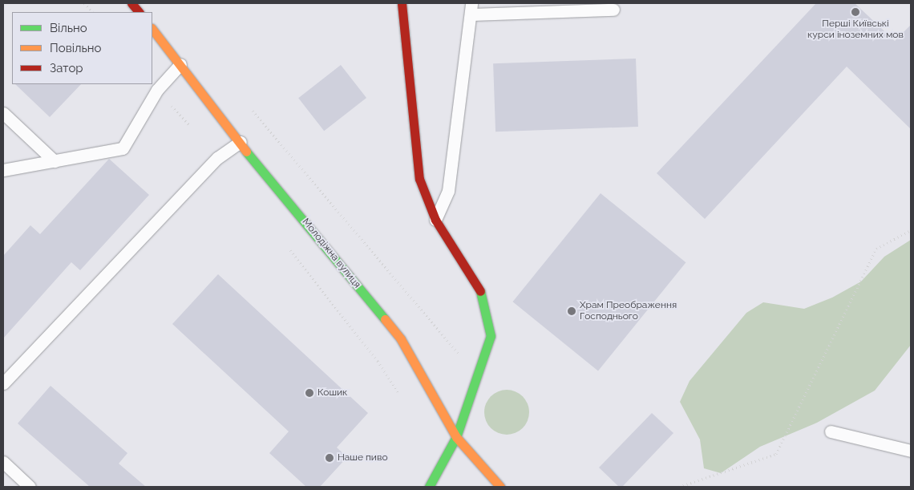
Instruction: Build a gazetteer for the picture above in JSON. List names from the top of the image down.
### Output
{
  "streets": {
    "street": ["Молодіжна вулиця"]
  },
  "places": [
    "Перші Київські курси іноземних мов",
    "Храм Преображення Господнього",
    "Кошик",
    "Наше пиво"
  ],
  "legend": ["Вільно", "Повільно", "Затор"]
}
